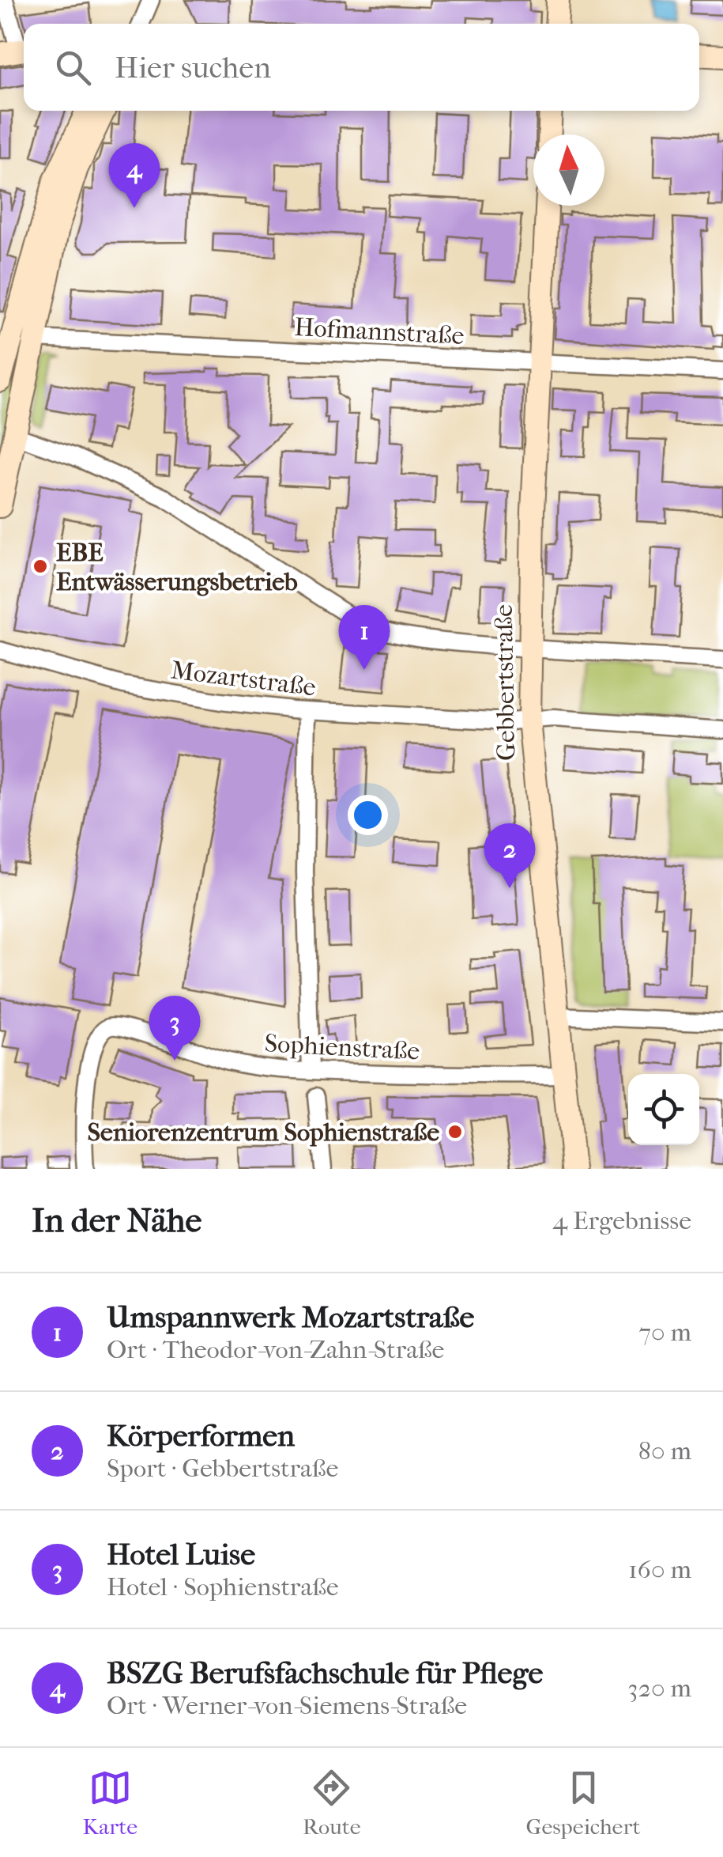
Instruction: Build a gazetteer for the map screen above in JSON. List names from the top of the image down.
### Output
{
  "streets": {
    "street": [
      "Hofmannstraße",
      "Mozartstraße",
      "Gebbertstraße",
      "Sophienstraße"
    ]
  },
  "crossings": [
    ["Hofmannstraße", "Gebbertstraße"],
    ["Mozartstraße", "Gebbertstraße"],
    ["Gebbertstraße", "Sophienstraße"]
  ],
  "places": ["EBE Entwässerungsbetrieb", "Seniorenzentrum Sophienstraße"],
  "north": "top",
  "page": {
    "search": "Hier suchen",
    "pins": [
      "4",
      "1",
      "2",
      "3"
    ],
    "heading": ["In der Nähe", "4 Ergebnisse"],
    "list": [
      {
        "mark": "1",
        "name": "Umspannwerk Mozartstraße",
        "note": "Ort · Theodor-von-Zahn-Straße",
        "value": "70 m"
      },
      {
        "mark": "2",
        "name": "Körperformen",
        "note": "Sport · Gebbertstraße",
        "value": "80 m"
      },
      {
        "mark": "3",
        "name": "Hotel Luise",
        "note": "Hotel · Sophienstraße",
        "value": "160 m"
      },
      {
        "mark": "4",
        "name": "BSZG Berufsfachschule für Pflege",
        "note": "Ort · Werner-von-Siemens-Straße",
        "value": "320 m"
      }
    ],
    "nav": ["Karte", "Route", "Gespeichert"]
  }
}
